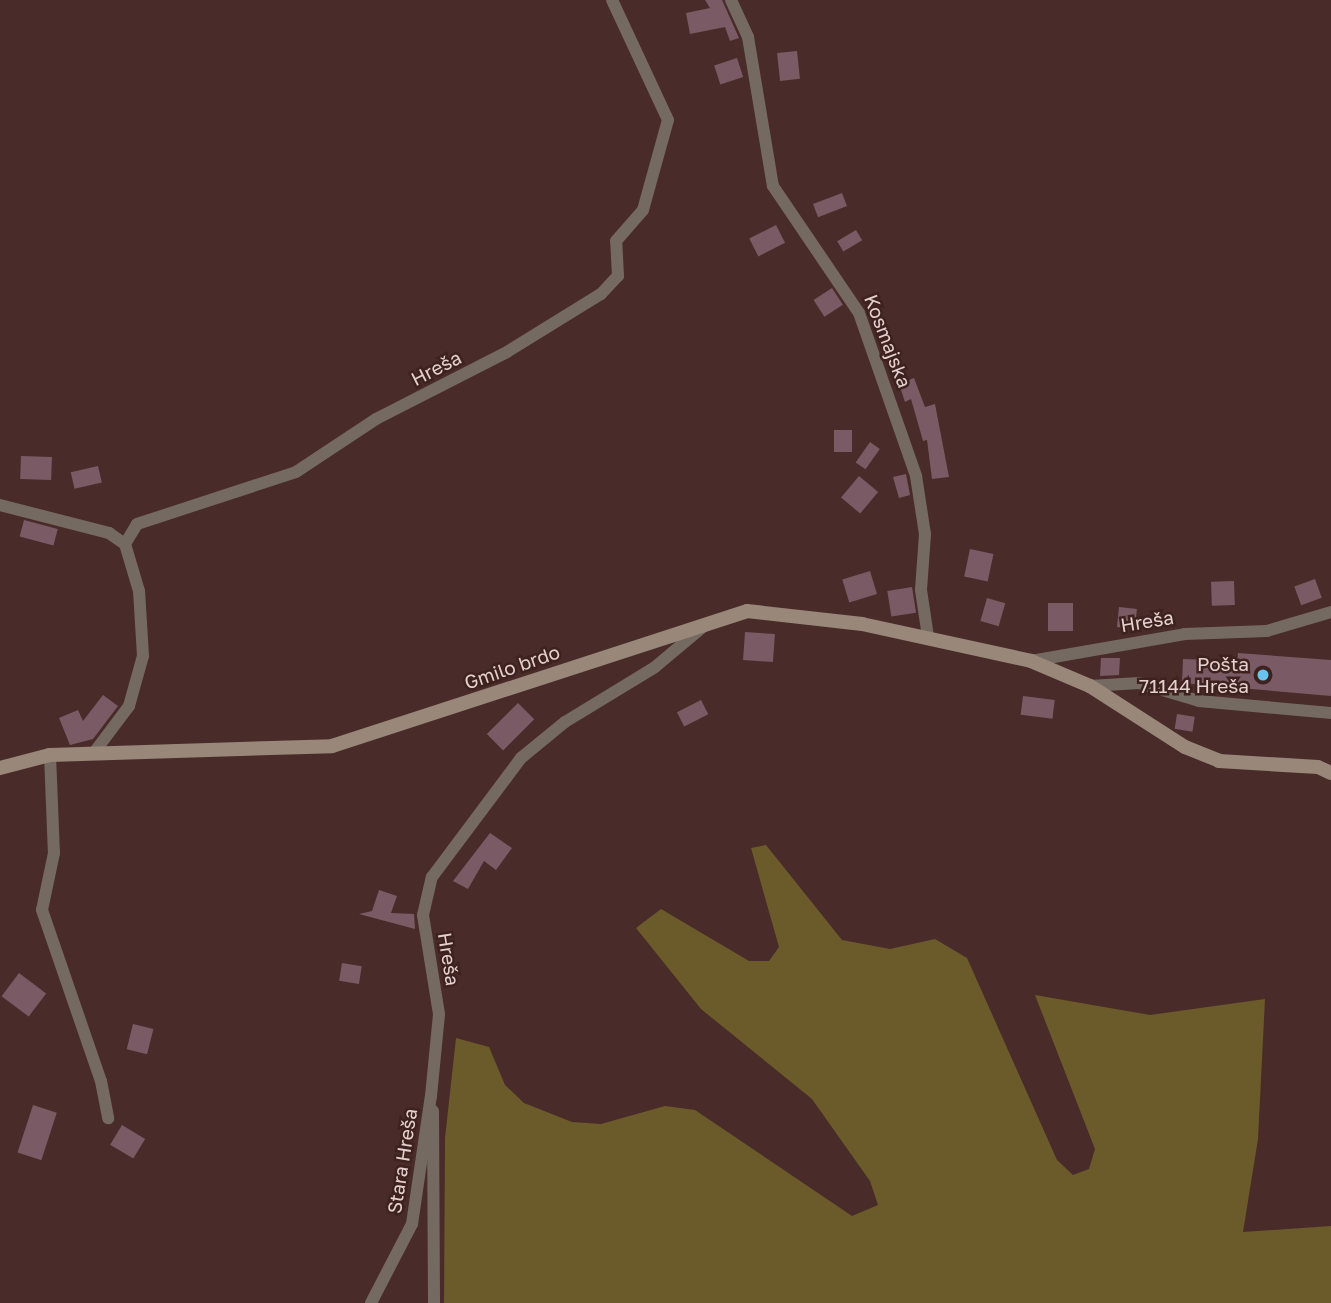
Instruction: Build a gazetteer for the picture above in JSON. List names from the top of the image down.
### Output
{
  "streets": {
    "main road": ["Gmilo brdo"],
    "street": ["Kosmajska", "Hreša", "Stara Hreša"]
  },
  "crossings": [
    ["Kosmajska", "Gmilo brdo"],
    ["Hreša", "Gmilo brdo"],
    ["Hreša", "Stara Hreša"]
  ],
  "places": ["Pošta 71144 Hreša"]
}
